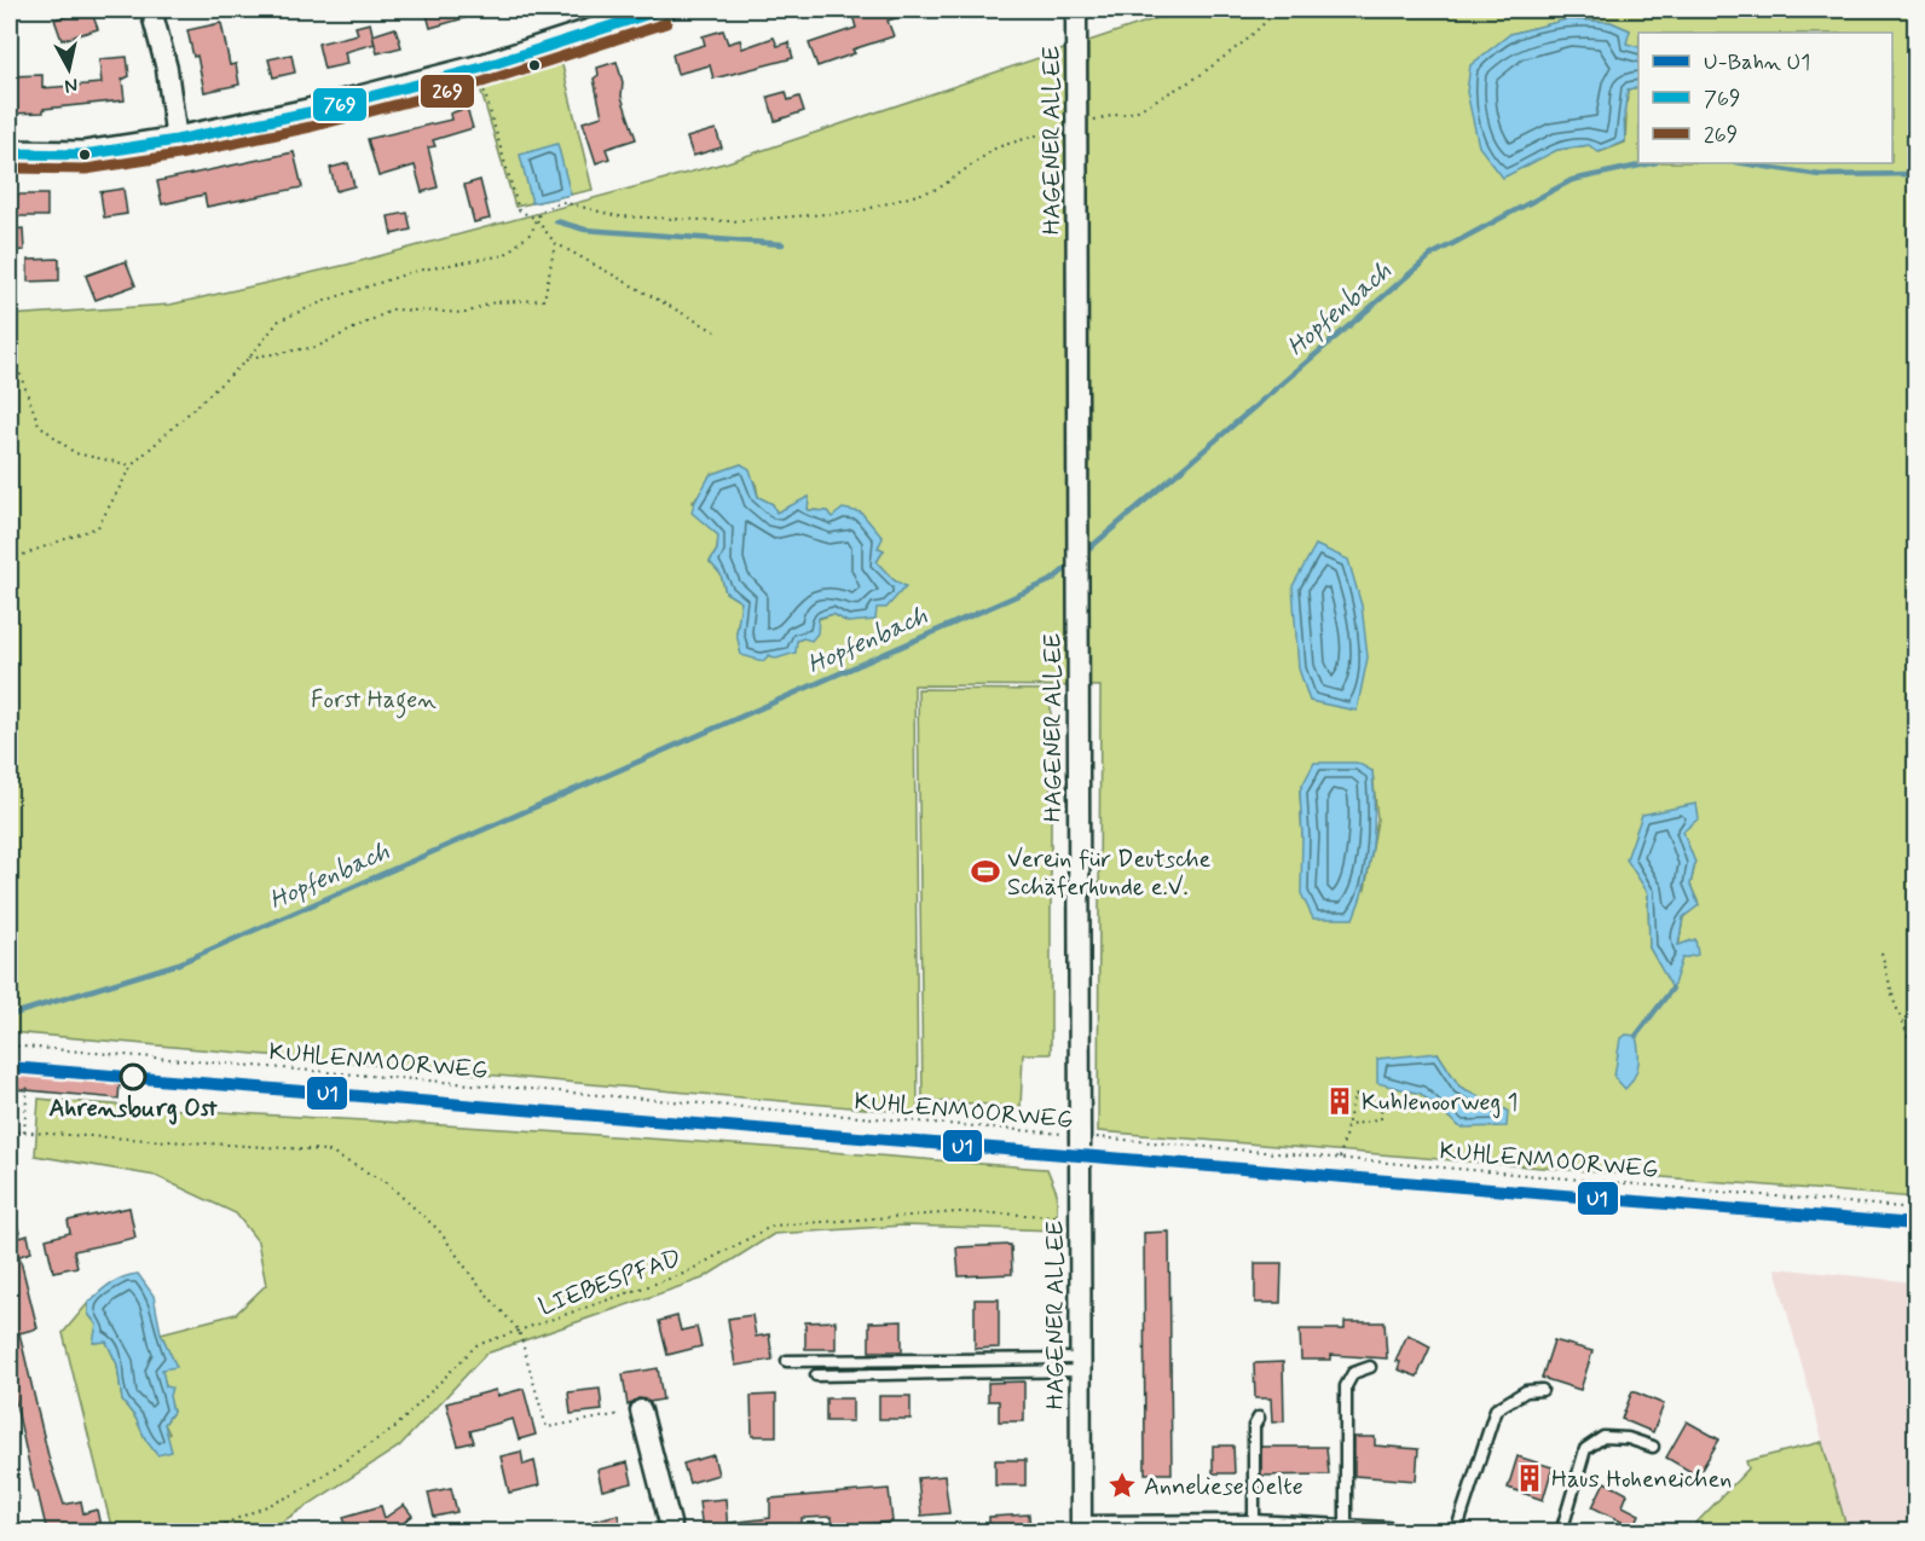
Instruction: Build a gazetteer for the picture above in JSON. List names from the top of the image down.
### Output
{
  "streets": {
    "street": ["HAGENER ALLEE"],
    "path": ["KUHLENMOORWEG", "LIEBESPFAD"]
  },
  "crossings": [
    ["HAGENER ALLEE", "KUHLENMOORWEG"],
    ["HAGENER ALLEE", "LIEBESPFAD"]
  ],
  "water": ["Hopfenbach"],
  "parks": ["Forst Hagen"],
  "places": {
    "sports": ["Verein für Deutsche Schäferhunde e.V."],
    "other": ["Ahrensburg Ost"],
    "building": ["Kuhlenoorweg 1", "Haus Hoheneichen"],
    "place": ["Anneliese Oelte"]
  },
  "lines": ["transit line 769", "transit line 269", "metro line U1"],
  "legend": ["U-Bahn U1", "769", "269"],
  "north": "bottom"
}
